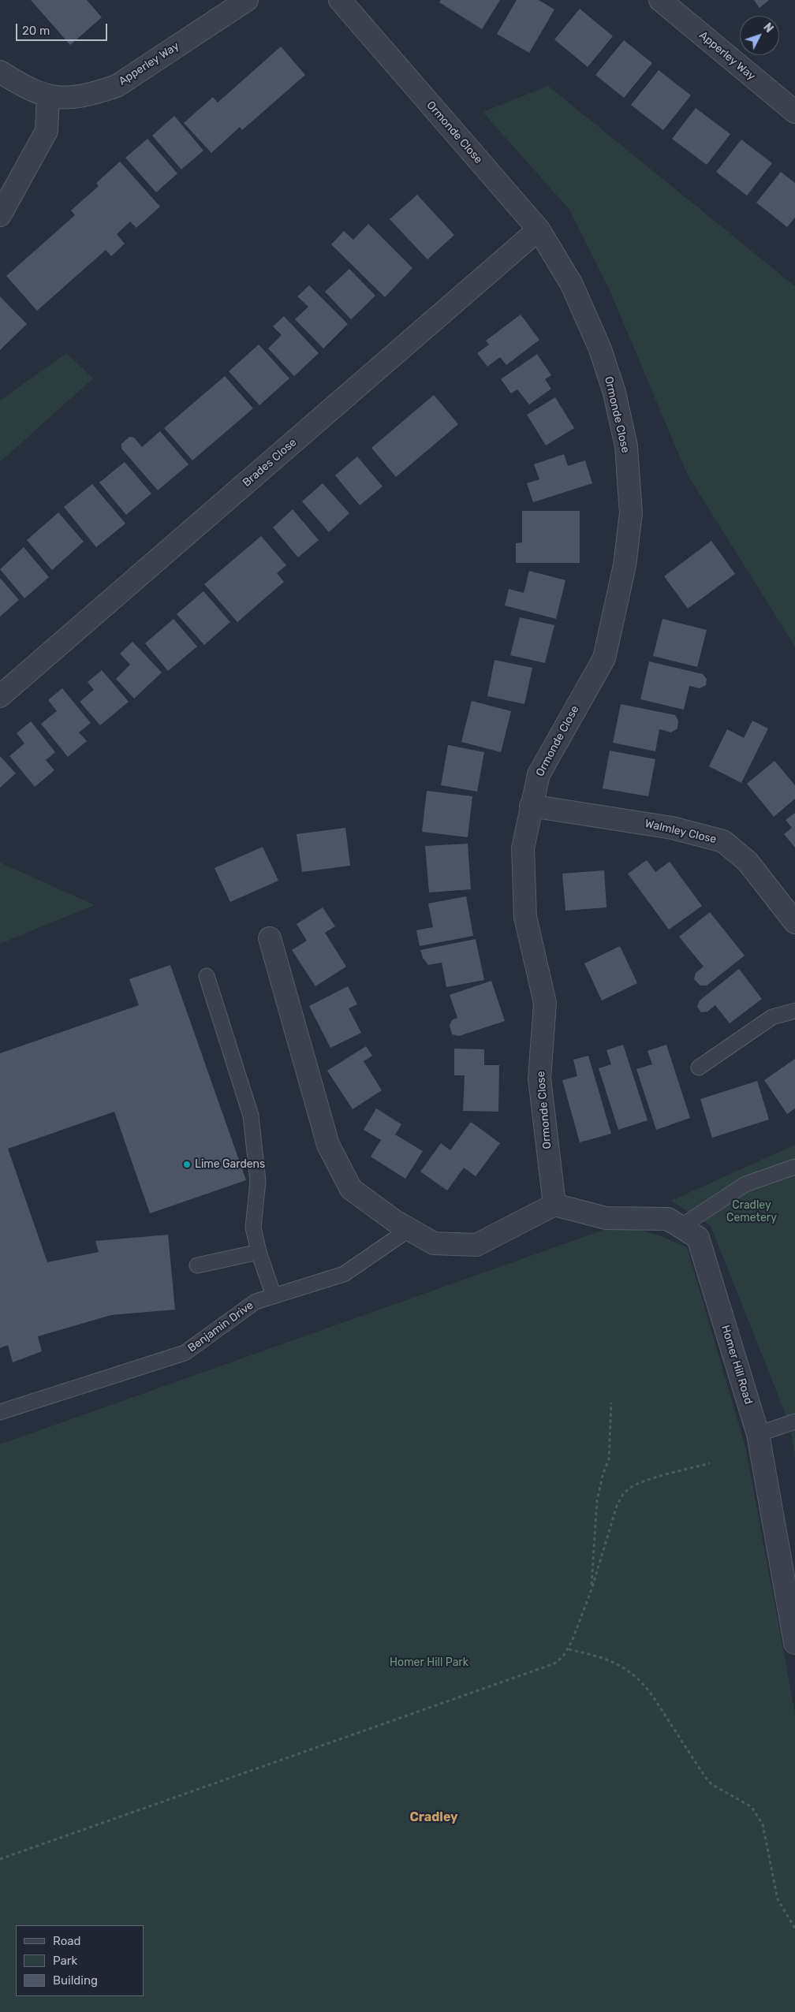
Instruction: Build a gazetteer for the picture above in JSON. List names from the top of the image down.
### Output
{
  "streets": {
    "street": [
      "Apperley Way",
      "Ormonde Close",
      "Brades Close",
      "Walmley Close",
      "Homer Hill Road"
    ],
    "lane": ["Benjamin Drive"]
  },
  "crossings": [
    ["Ormonde Close", "Brades Close"],
    ["Ormonde Close", "Walmley Close"],
    ["Ormonde Close", "Homer Hill Road"]
  ],
  "districts": ["Cradley"],
  "parks": ["Cradley Cemetery", "Homer Hill Park"],
  "places": ["Lime Gardens"],
  "legend": ["Road", "Park", "Building"],
  "scale_bar": "20 m",
  "north": "top right"
}
